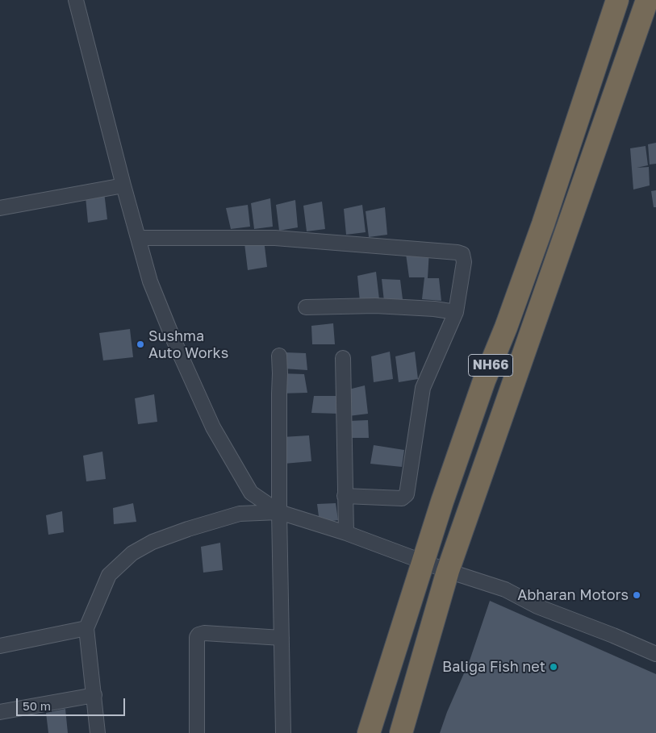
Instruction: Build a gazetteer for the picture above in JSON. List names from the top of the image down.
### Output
{
  "streets": {
    "highway": ["NH66"]
  },
  "places": ["Sushma Auto Works", "Abharan Motors", "Baliga Fish net"],
  "scale_bar": "50 m"
}
